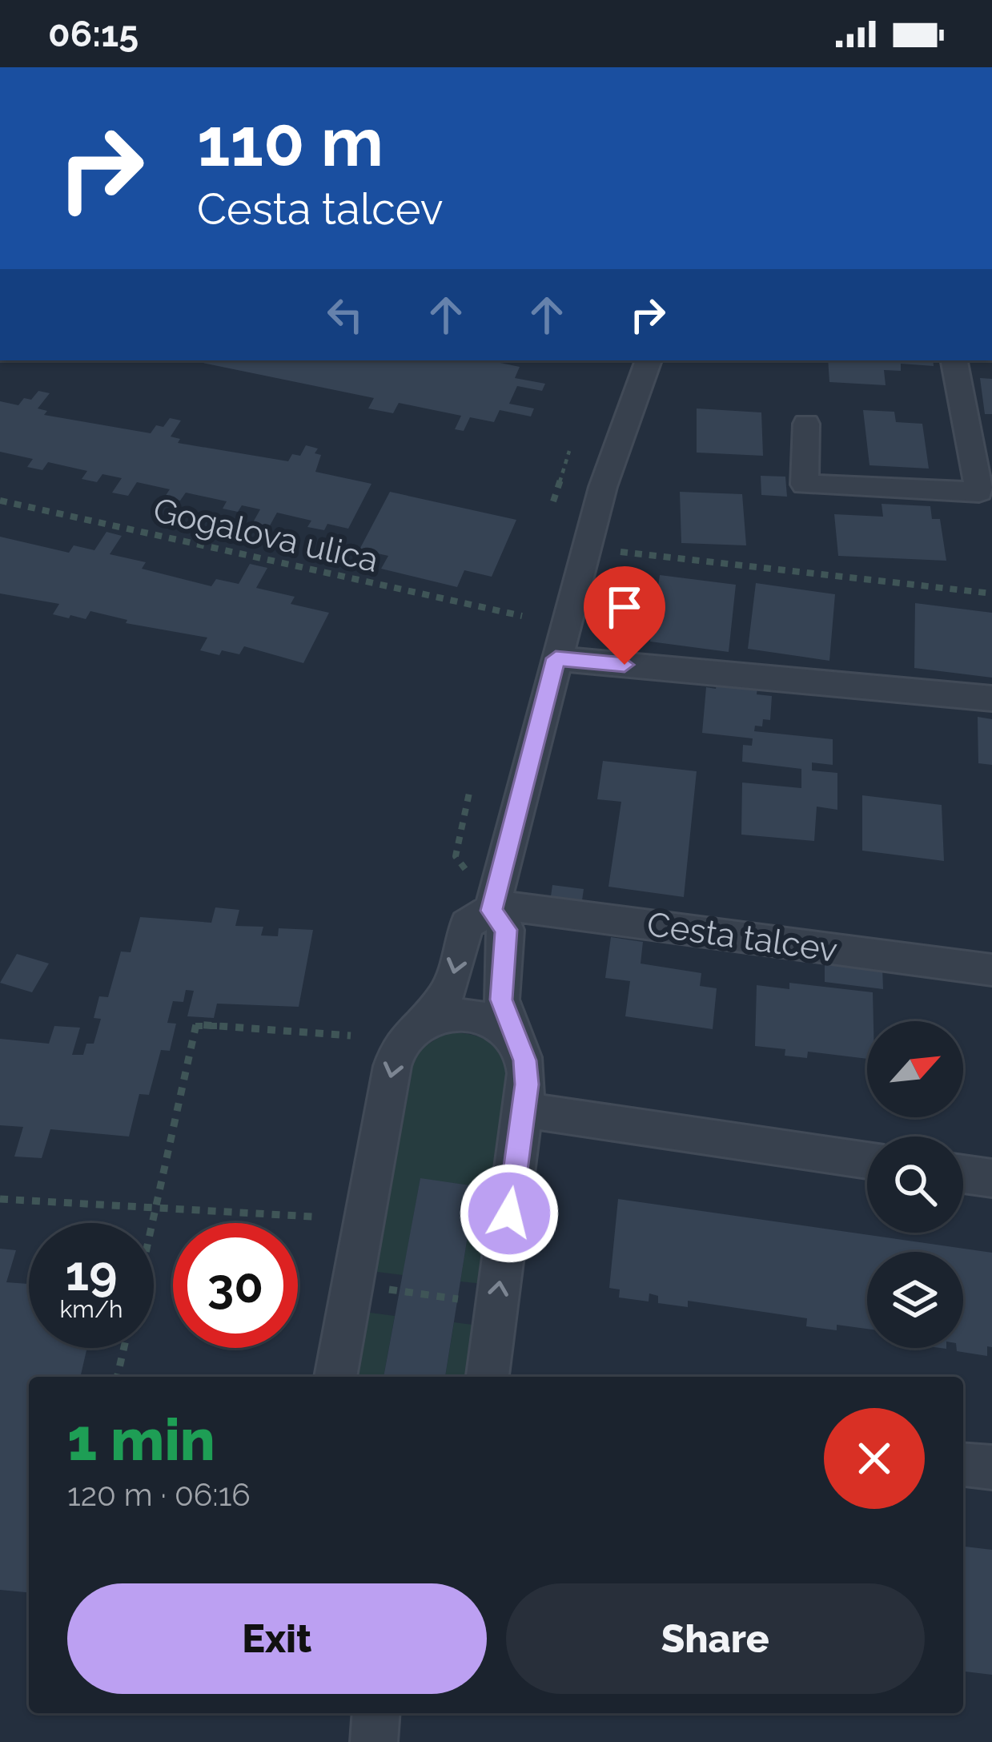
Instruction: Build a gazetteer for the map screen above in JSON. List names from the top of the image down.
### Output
{
  "streets": {
    "street": ["Cesta talcev"],
    "path": ["Gogalova ulica"]
  },
  "north": "top right",
  "page": {
    "status": "06:15",
    "turn": ["110 m", "Cesta talcev"],
    "speed": "19 km/h",
    "limit": "30",
    "heading": ["1 min", "120 m · 06:16"],
    "buttons": ["Exit", "Share"]
  }
}
